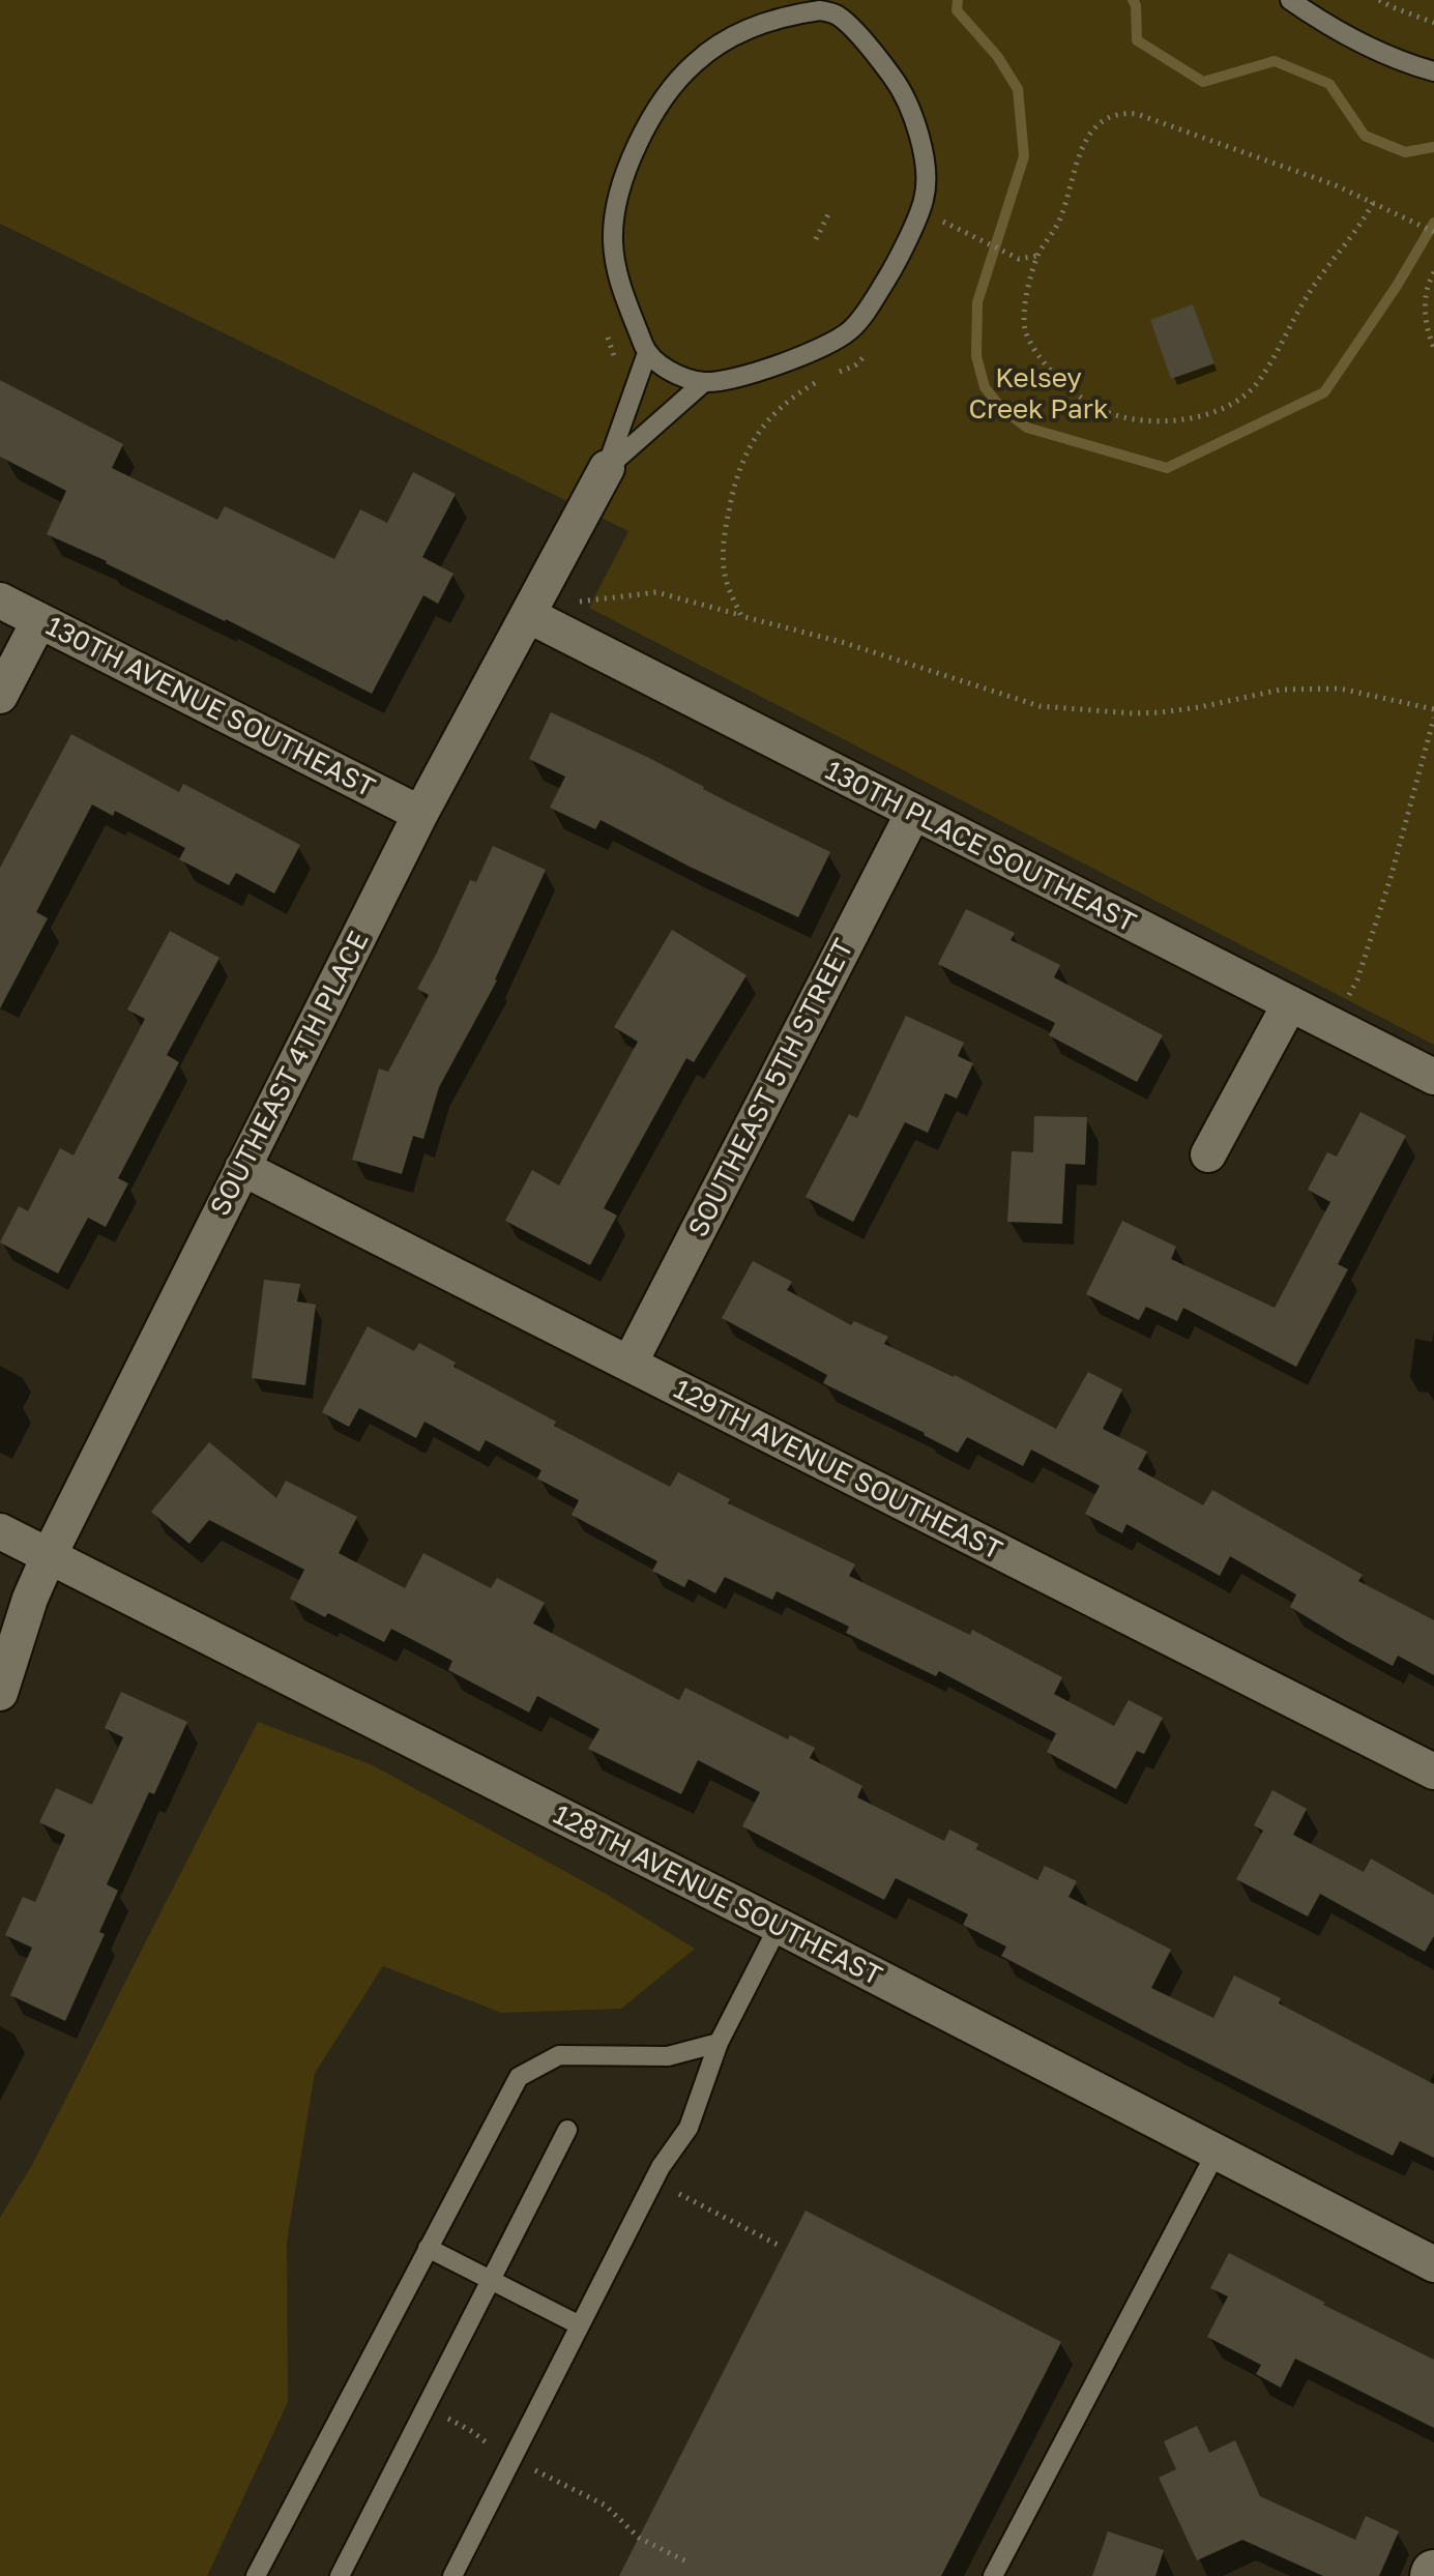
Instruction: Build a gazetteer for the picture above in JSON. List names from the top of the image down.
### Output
{
  "streets": {
    "street": [
      "130TH AVENUE SOUTHEAST",
      "130TH PLACE SOUTHEAST",
      "SOUTHEAST 4TH PLACE",
      "SOUTHEAST 5TH STREET",
      "129TH AVENUE SOUTHEAST",
      "128TH AVENUE SOUTHEAST"
    ]
  },
  "crossings": [
    ["130TH AVENUE SOUTHEAST", "SOUTHEAST 4TH PLACE"],
    ["130TH PLACE SOUTHEAST", "SOUTHEAST 4TH PLACE"],
    ["130TH PLACE SOUTHEAST", "SOUTHEAST 5TH STREET"],
    ["SOUTHEAST 4TH PLACE", "129TH AVENUE SOUTHEAST"],
    ["SOUTHEAST 4TH PLACE", "128TH AVENUE SOUTHEAST"],
    ["SOUTHEAST 5TH STREET", "129TH AVENUE SOUTHEAST"]
  ],
  "parks": ["Kelsey Creek Park"]
}
